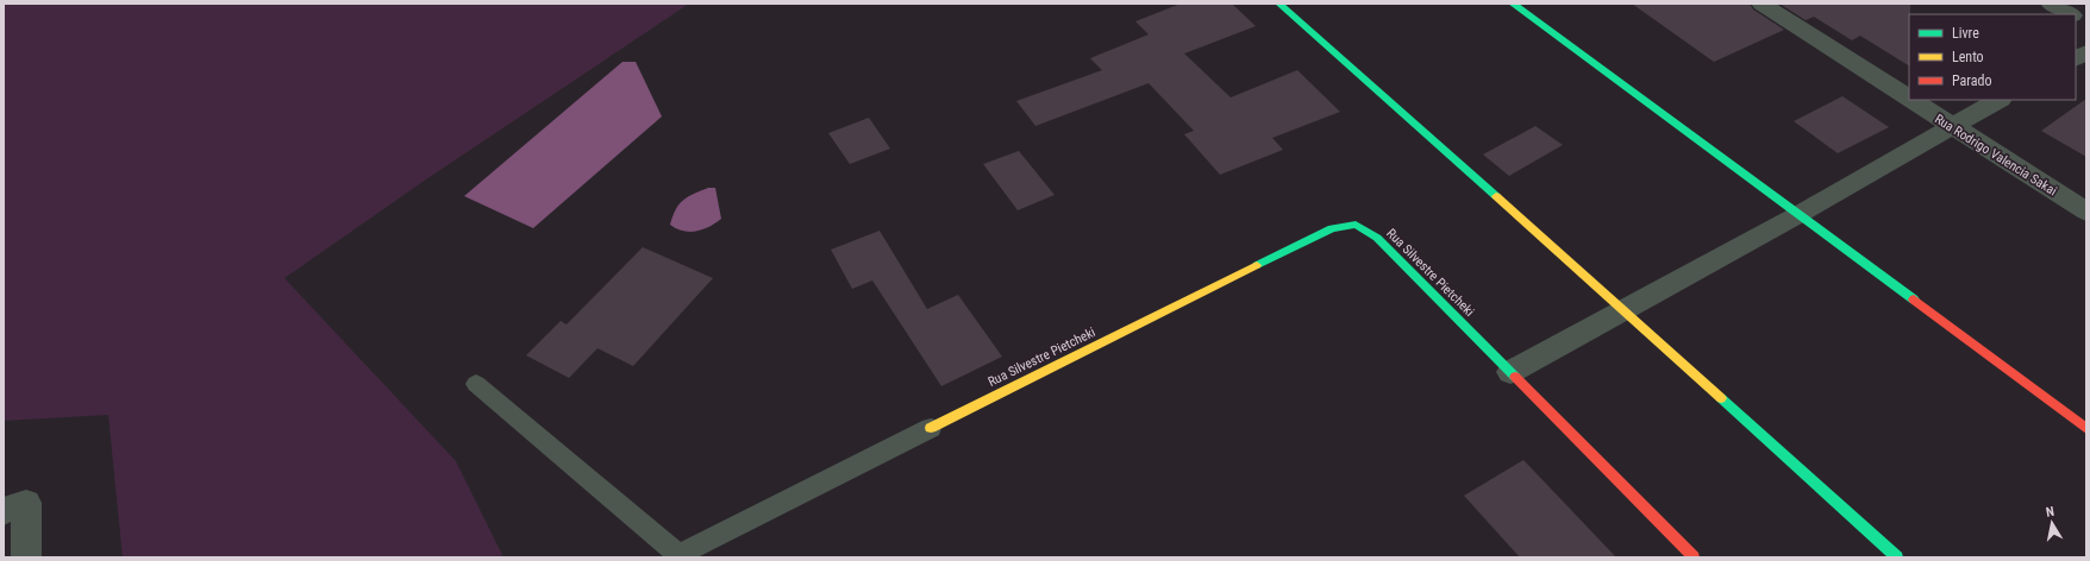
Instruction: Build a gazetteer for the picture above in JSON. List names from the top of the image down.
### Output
{
  "streets": {
    "street": ["Rua Rodrigo Valencia Sakai", "Rua Silvestre Pietcheki"]
  },
  "legend": ["Livre", "Lento", "Parado"],
  "north": "top"
}
